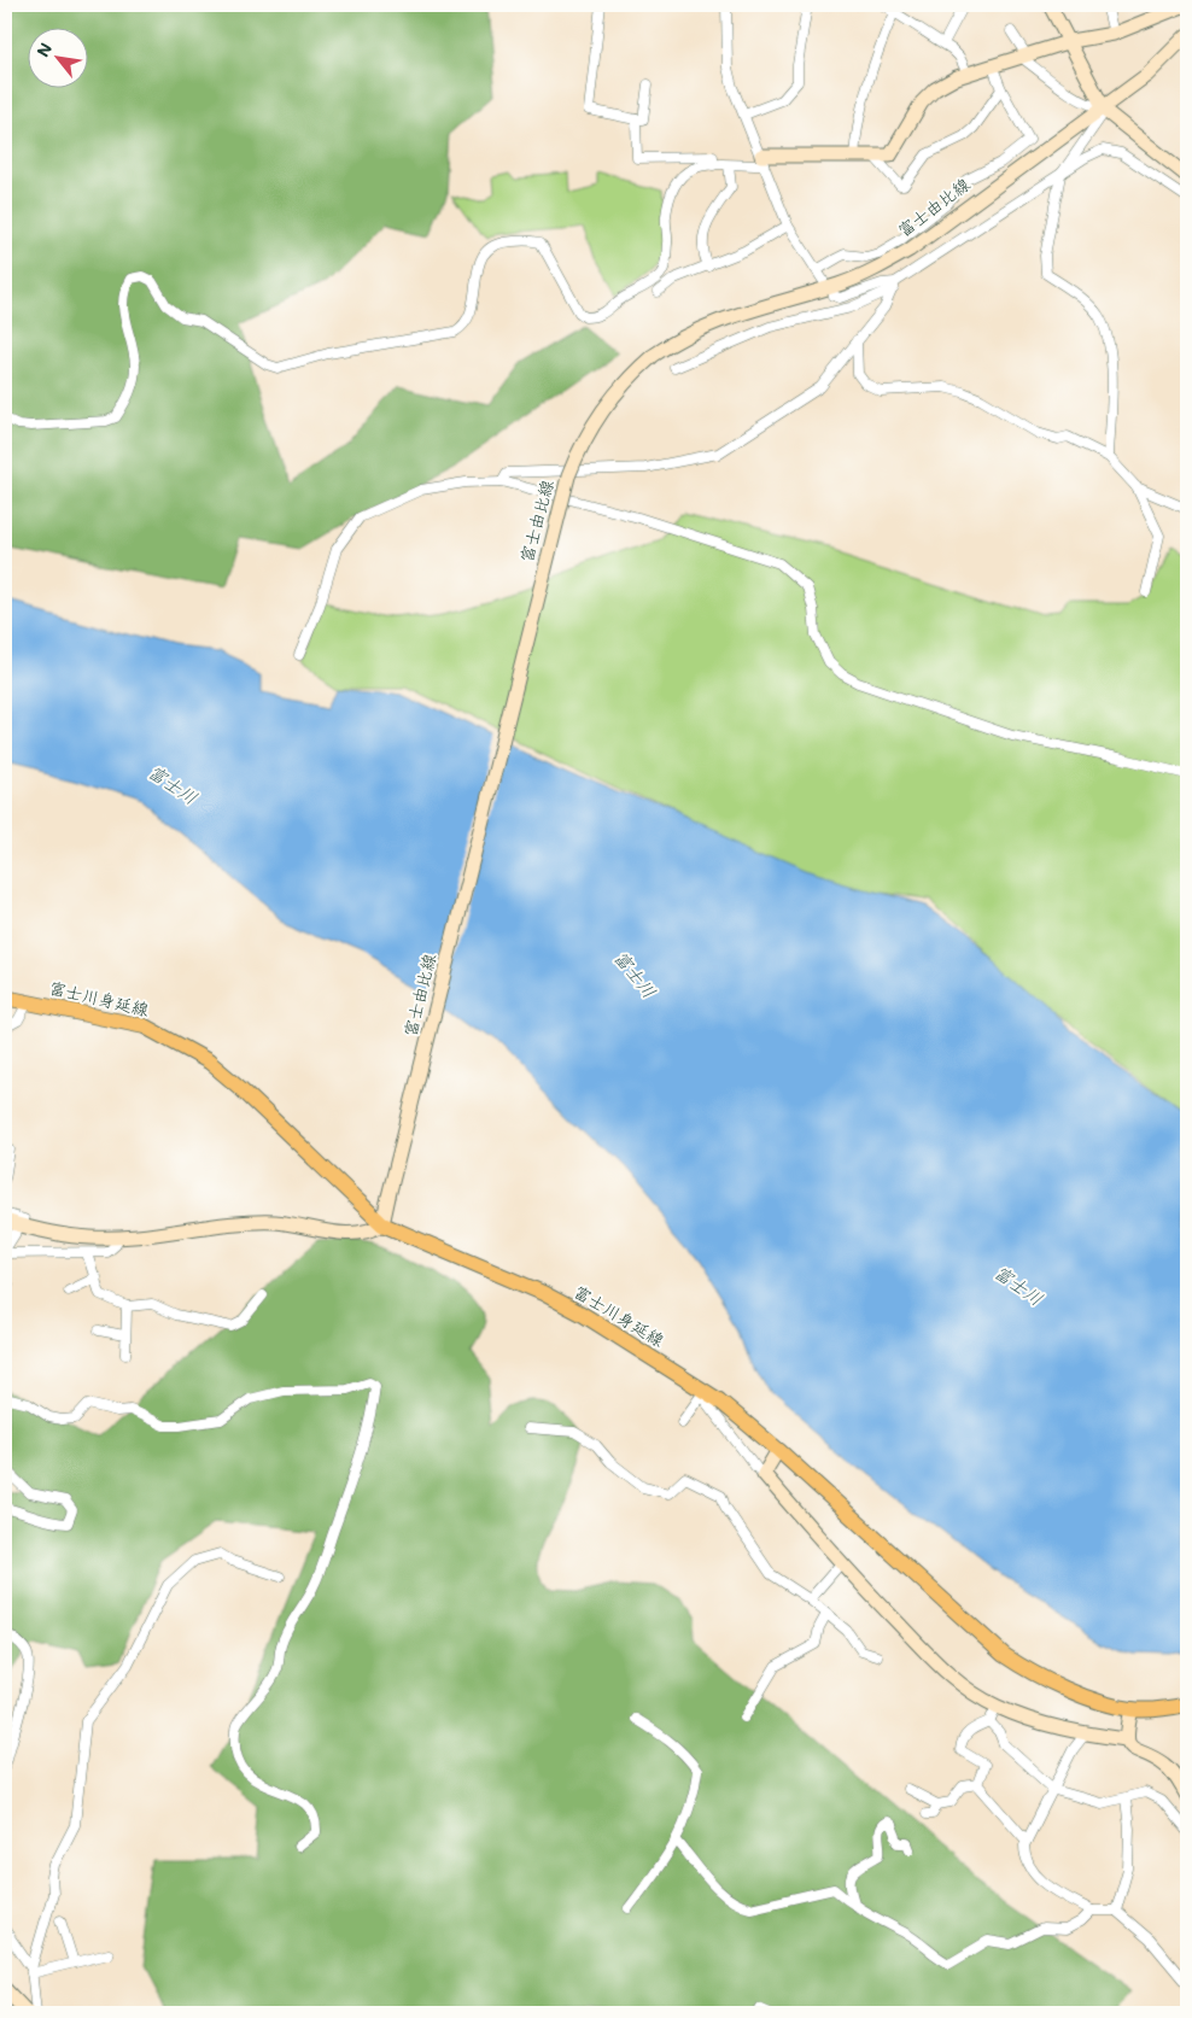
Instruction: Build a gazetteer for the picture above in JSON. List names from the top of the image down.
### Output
{
  "streets": {
    "main road": ["富士由比線", "富士川身延線"]
  },
  "crossings": [
    ["富士由比線", "富士川身延線"]
  ],
  "water": ["富士川"],
  "north": "top left"
}
